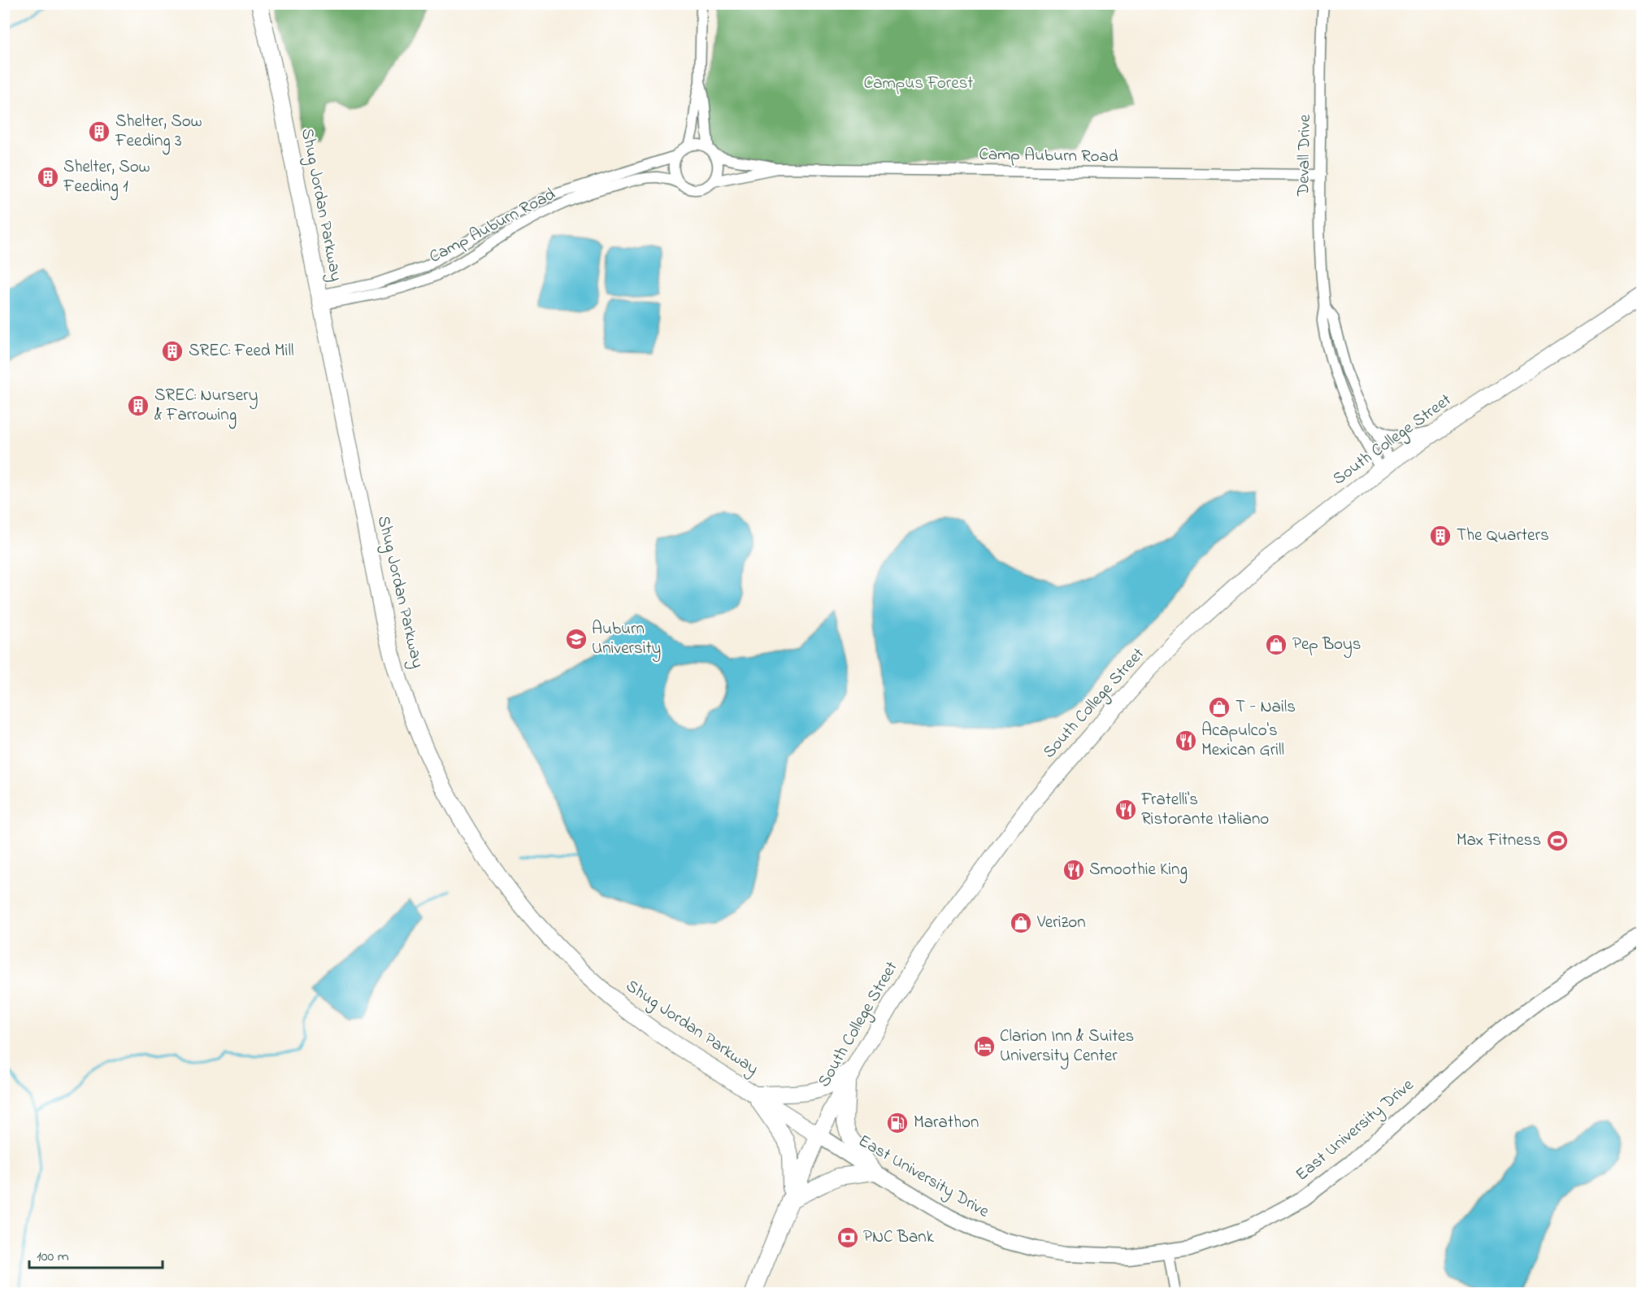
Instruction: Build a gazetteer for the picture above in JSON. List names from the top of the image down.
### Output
{
  "streets": {
    "main road": ["Shug Jordan Parkway", "South College Street", "East University Drive"],
    "street": ["Devall Drive", "Camp Auburn Road"]
  },
  "crossings": [
    ["Devall Drive", "Camp Auburn Road"],
    ["Camp Auburn Road", "Shug Jordan Parkway"],
    ["Shug Jordan Parkway", "South College Street"],
    ["Shug Jordan Parkway", "East University Drive"],
    ["South College Street", "East University Drive"]
  ],
  "parks": ["Campus Forest"],
  "places": {
    "building": [
      "Shelter, Sow Feeding 3",
      "Shelter, Sow Feeding 1",
      "SREC: Feed Mill",
      "SREC: Nursery & Farrowing",
      "The Quarters"
    ],
    "school or university": ["Auburn University"],
    "shop": ["Pep Boys", "T - Nails", "Verizon"],
    "restaurant": ["Acapulco's Mexican Grill", "Fratelli's Ristorante Italiano", "Smoothie King"],
    "sports": ["Max Fitness"],
    "hotel": ["Clarion Inn & Suites University Center"],
    "fuel station": ["Marathon"],
    "bank": ["PNC Bank"]
  },
  "scale_bar": "100 m"
}
